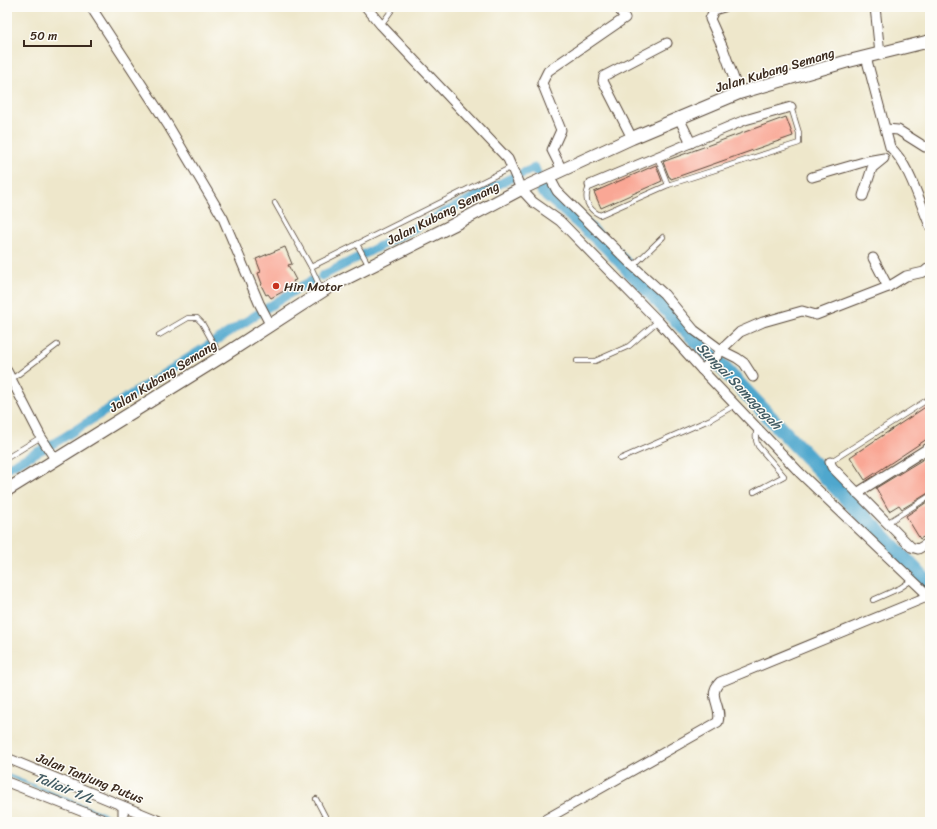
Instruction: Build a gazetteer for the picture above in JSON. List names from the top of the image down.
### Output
{
  "streets": {
    "main road": ["Jalan Kubang Semang"],
    "street": ["Jalan Tanjung Putus"]
  },
  "water": ["Sungai Samagagah", "Taliair 1/L"],
  "places": ["Hin Motor"],
  "scale_bar": "50 m"
}
